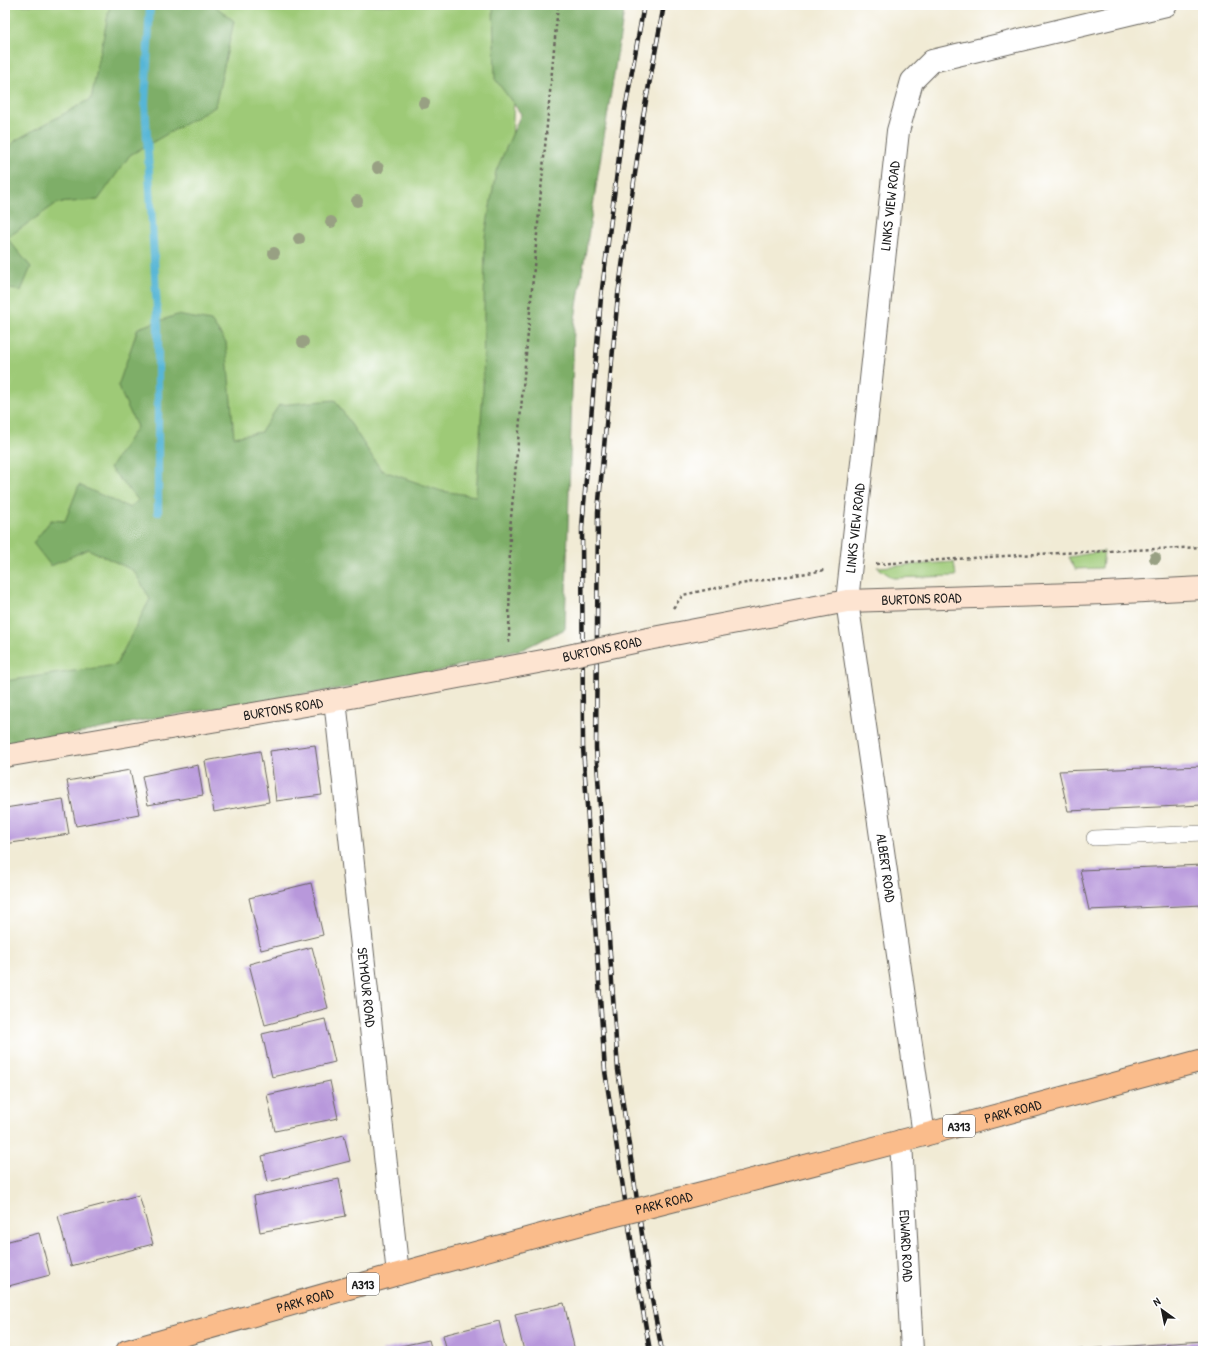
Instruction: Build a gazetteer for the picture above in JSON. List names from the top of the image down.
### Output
{
  "streets": {
    "main road": ["PARK ROAD", "A313"],
    "street": [
      "LINKS VIEW ROAD",
      "BURTONS ROAD",
      "ALBERT ROAD",
      "SEYMOUR ROAD",
      "EDWARD ROAD"
    ]
  },
  "crossings": [
    ["LINKS VIEW ROAD", "BURTONS ROAD"],
    ["LINKS VIEW ROAD", "ALBERT ROAD"],
    ["BURTONS ROAD", "ALBERT ROAD"],
    ["BURTONS ROAD", "SEYMOUR ROAD"],
    ["ALBERT ROAD", "PARK ROAD"],
    ["SEYMOUR ROAD", "PARK ROAD"],
    ["PARK ROAD", "EDWARD ROAD"]
  ],
  "north": "top left"
}
